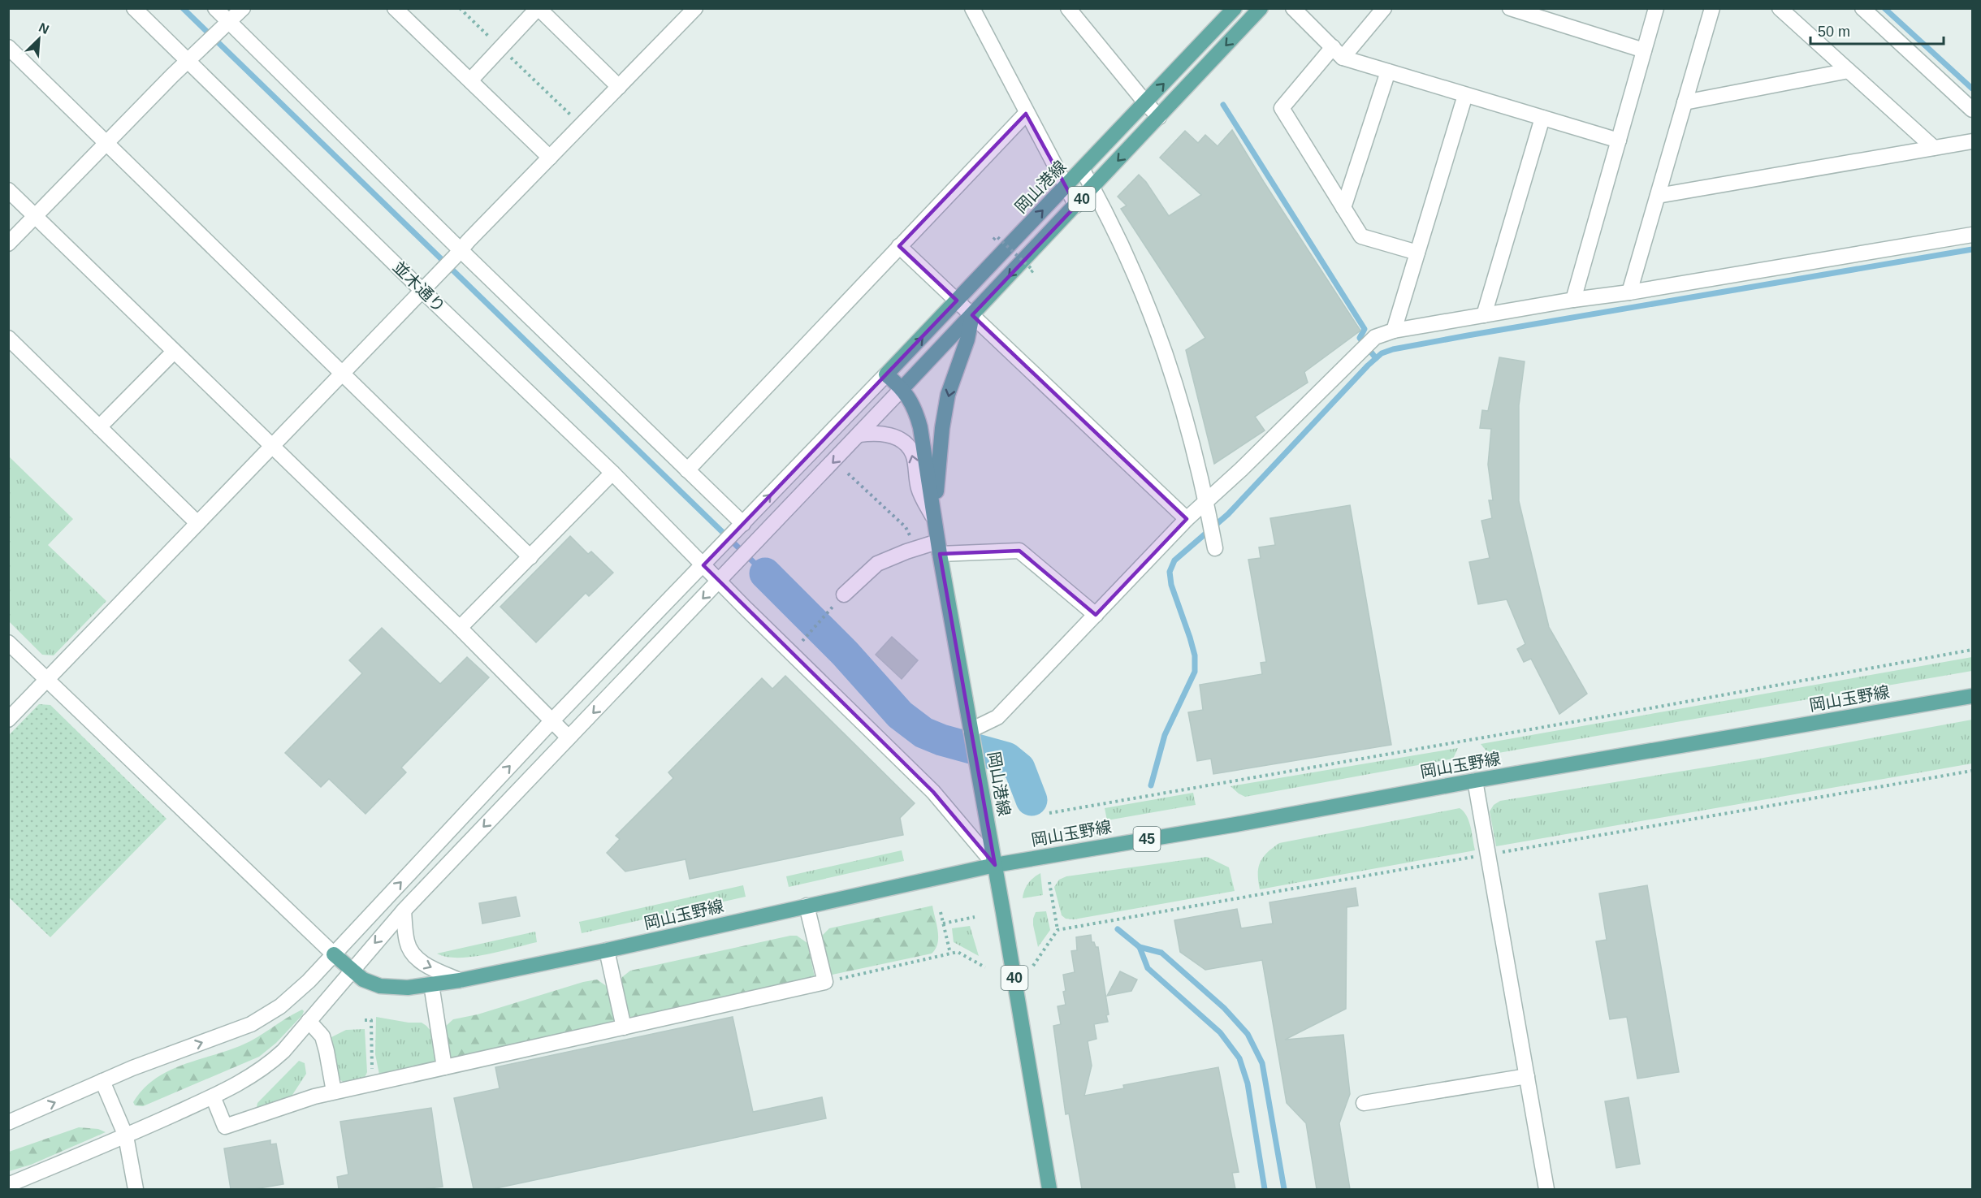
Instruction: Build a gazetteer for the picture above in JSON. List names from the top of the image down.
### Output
{
  "streets": {
    "main road": [
      "岡山港線",
      "40",
      "岡山玉野線",
      "45"
    ],
    "street": ["並木通り"]
  },
  "crossings": [
    ["岡山港線", "40"],
    ["岡山港線", "並木通り"],
    ["岡山港線", "岡山玉野線"],
    ["並木通り", "岡山玉野線"]
  ],
  "scale_bar": "50 m",
  "north": "top right"
}
